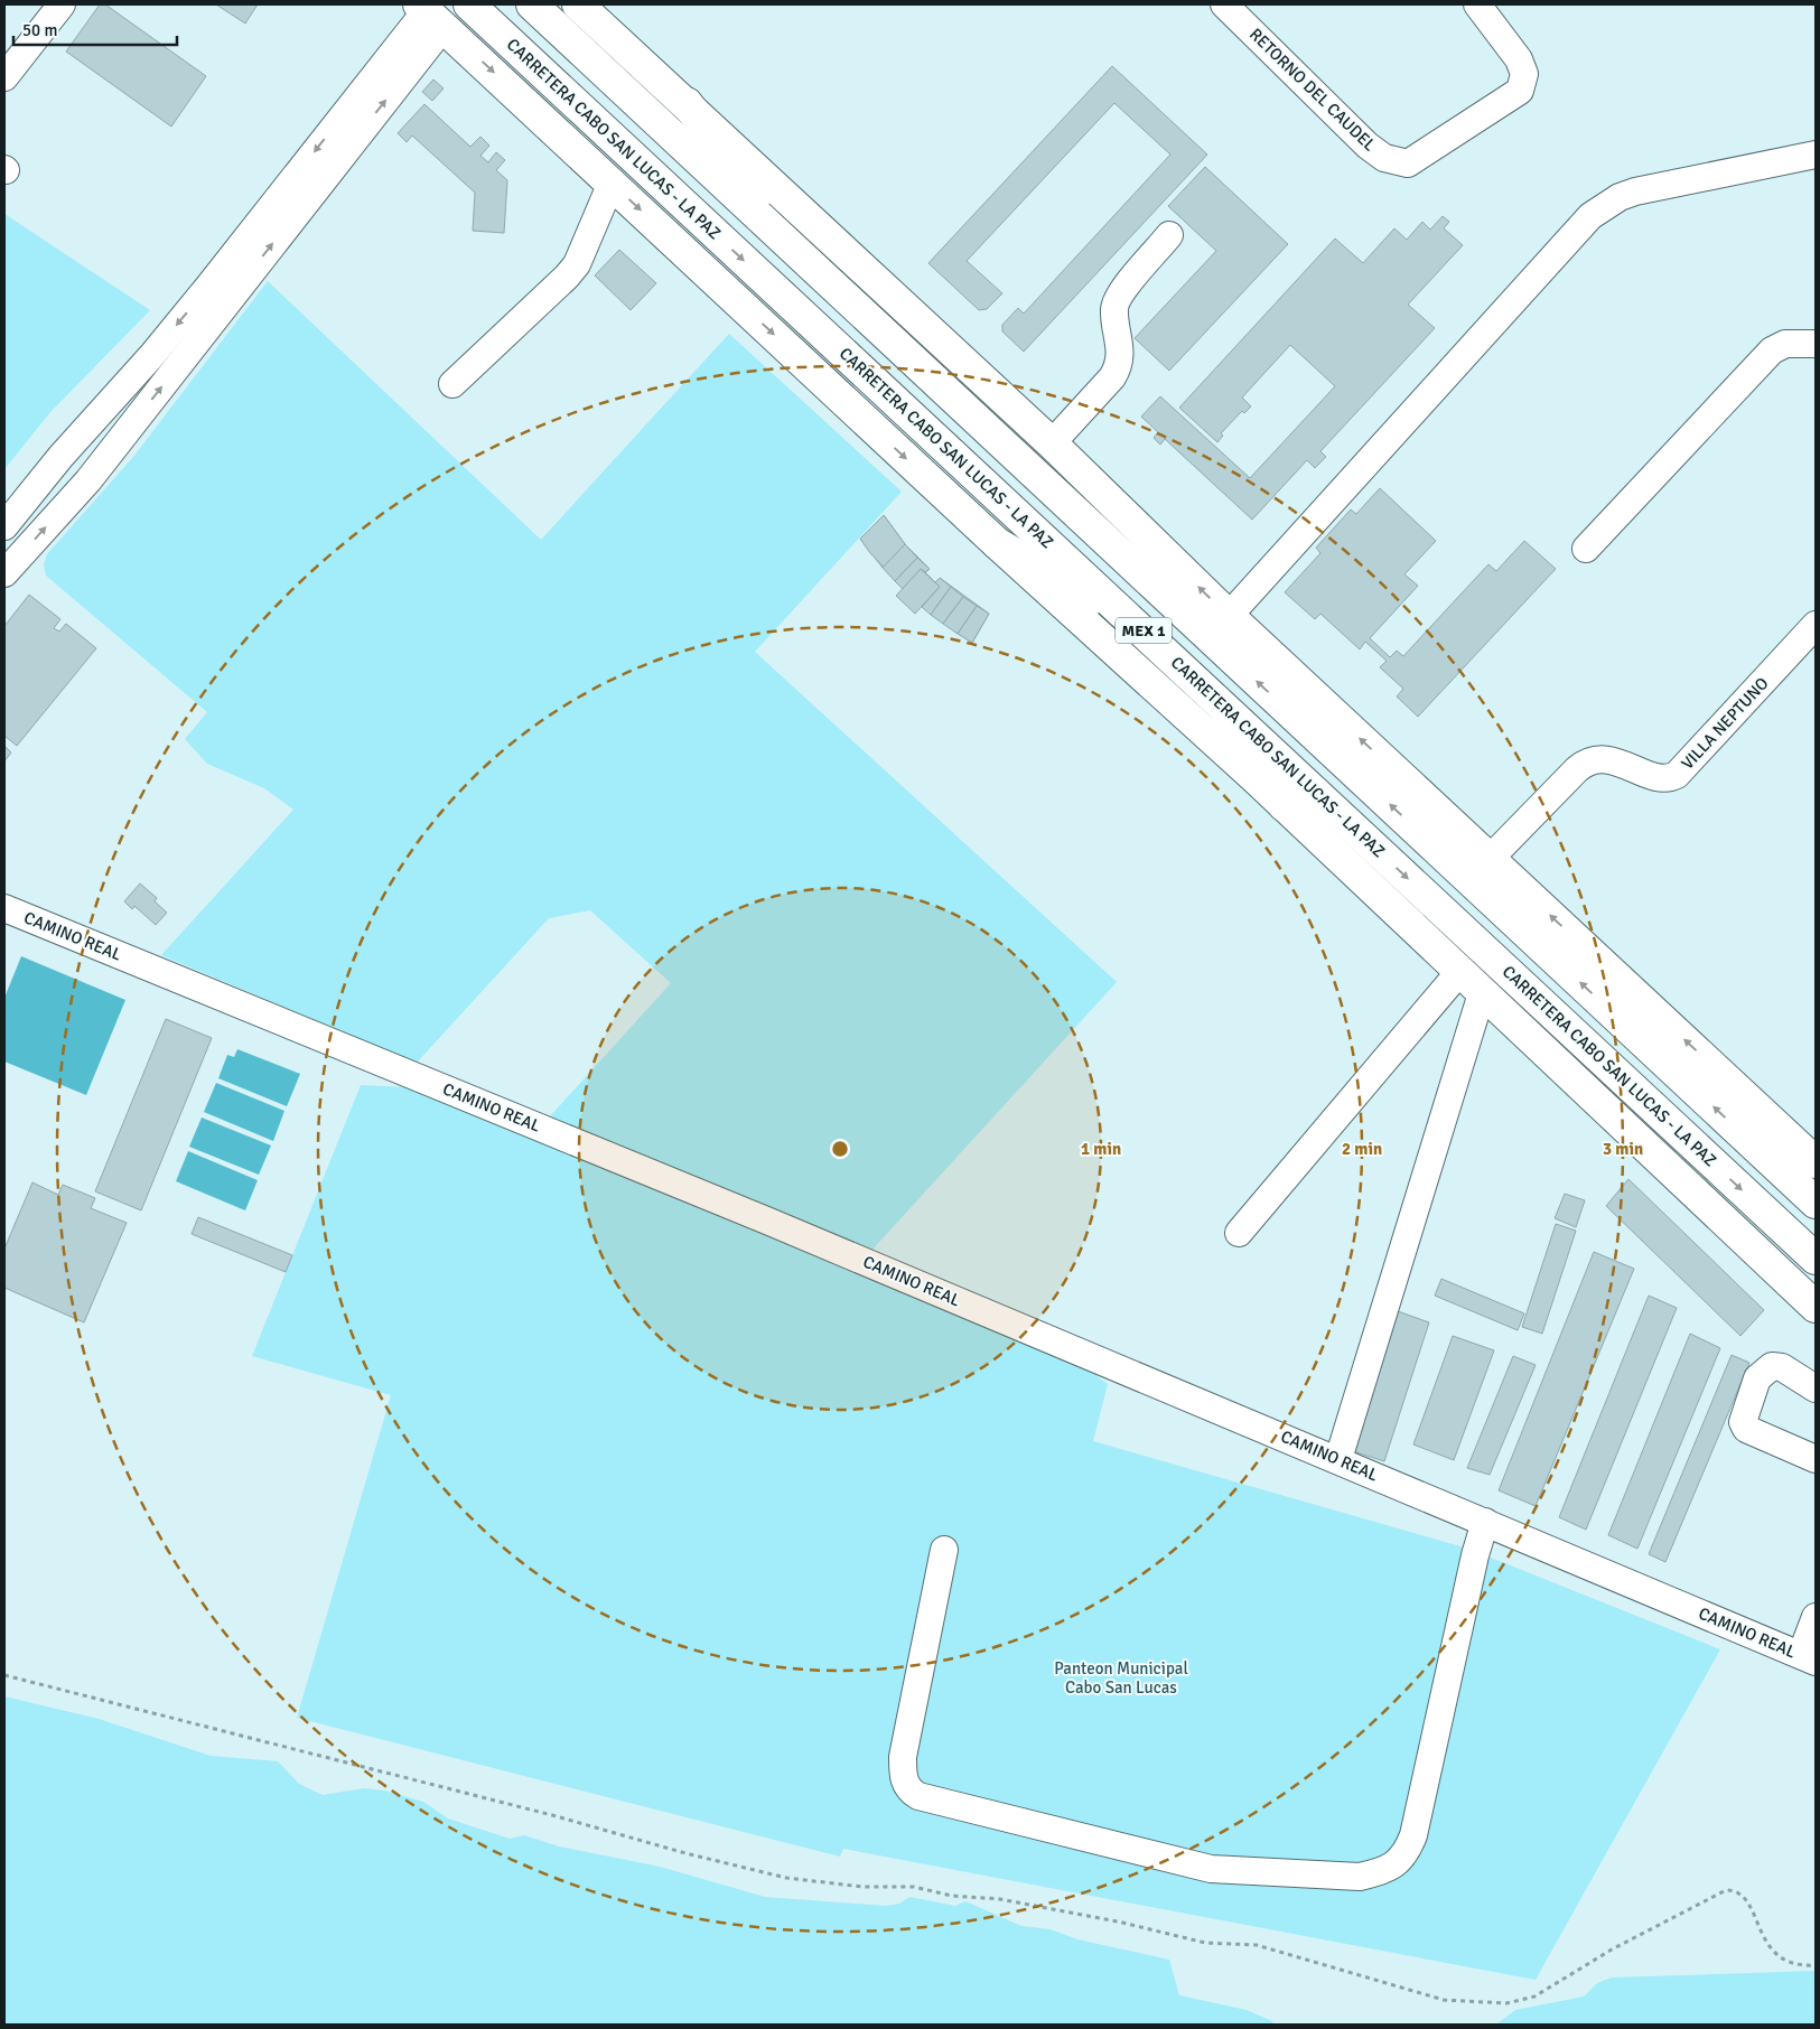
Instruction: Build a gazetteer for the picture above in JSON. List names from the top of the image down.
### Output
{
  "streets": {
    "main road": ["CARRETERA CABO SAN LUCAS - LA PAZ", "MEX 1"],
    "street": ["RETORNO DEL CAUDEL", "VILLA NEPTUNO", "CAMINO REAL"]
  },
  "parks": ["Panteon Municipal Cabo San Lucas"],
  "scale_bar": "50 m",
  "rings": ["1 min", "2 min", "3 min"]
}
